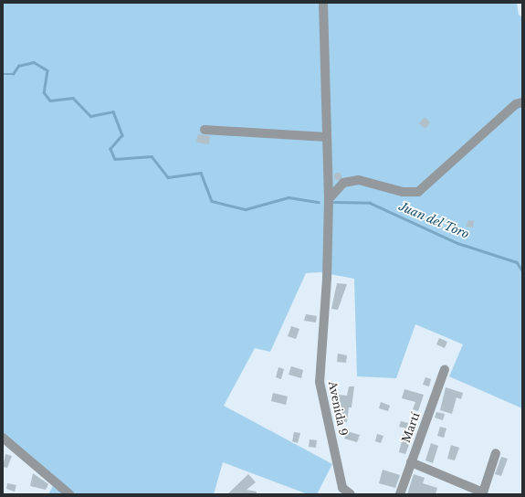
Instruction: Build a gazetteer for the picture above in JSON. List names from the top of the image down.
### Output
{
  "streets": {
    "street": ["Avenida 9", "Martí"]
  },
  "water": ["Juan del Toro"]
}
